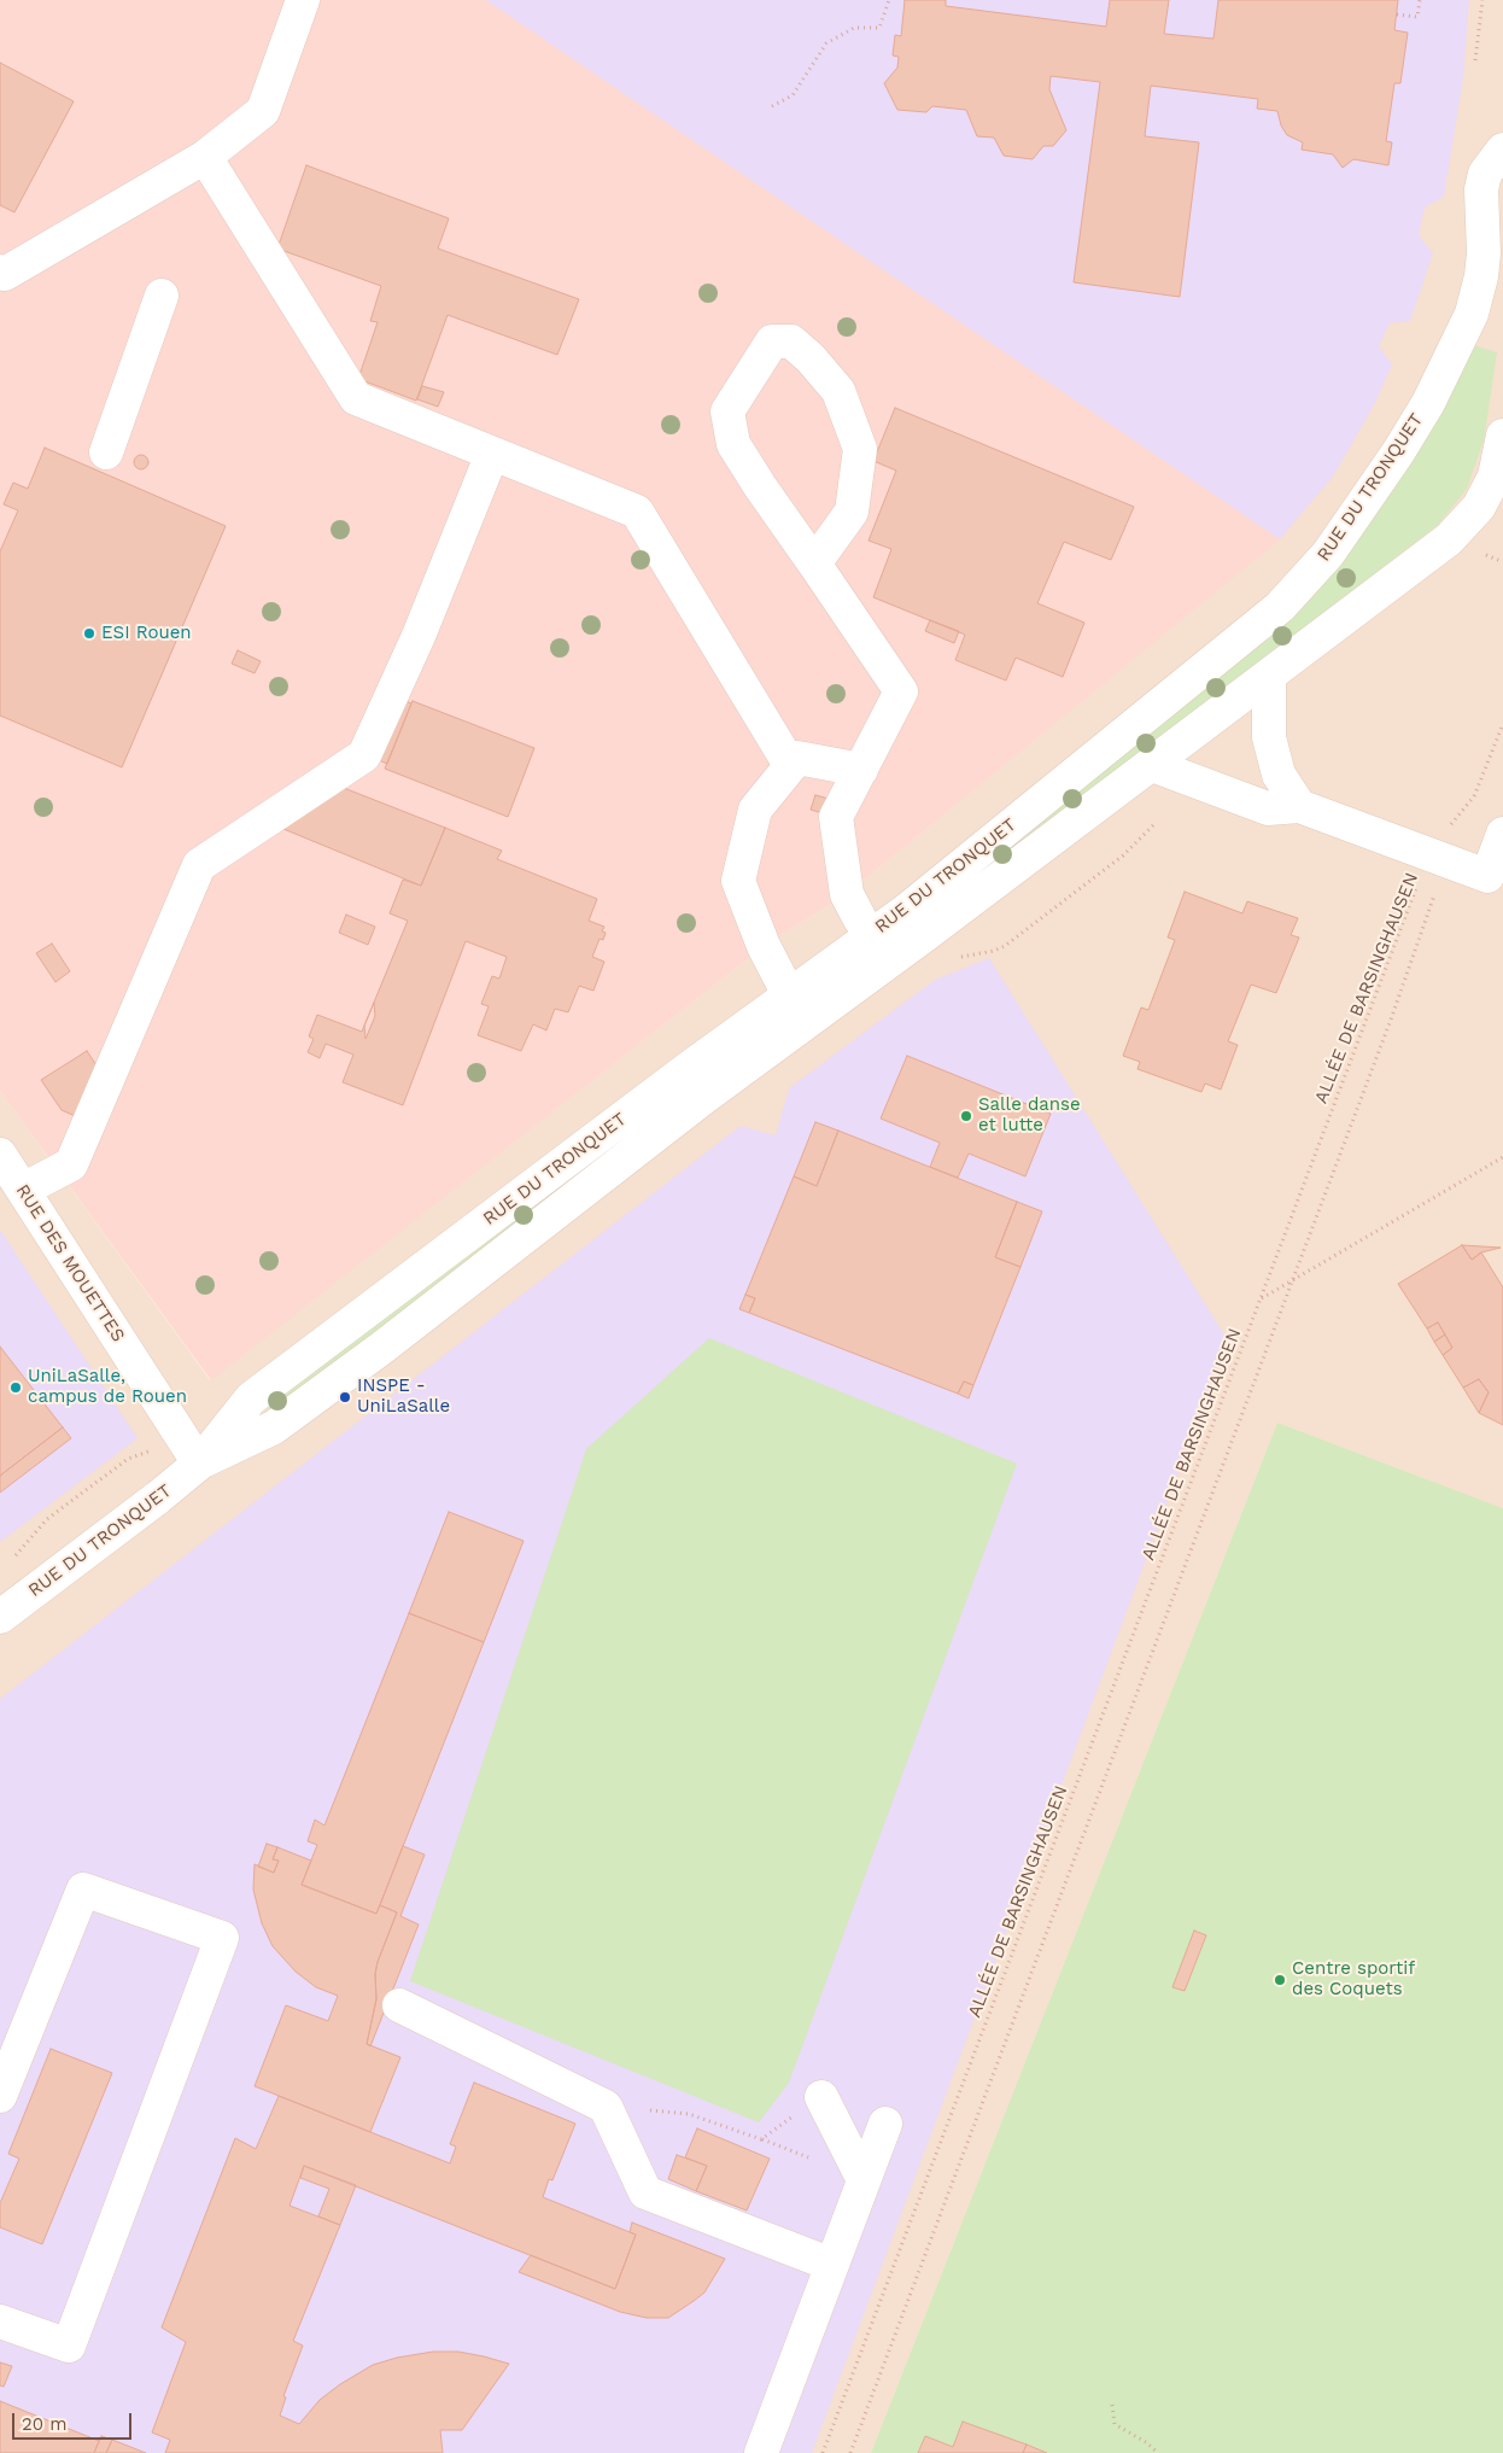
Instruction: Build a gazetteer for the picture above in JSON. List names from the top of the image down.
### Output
{
  "streets": {
    "street": ["RUE DU TRONQUET", "RUE DES MOUETTES"],
    "path": ["ALLÉE DE BARSINGHAUSEN"]
  },
  "crossings": [
    ["RUE DU TRONQUET", "RUE DES MOUETTES"]
  ],
  "places": [
    "ESI Rouen",
    "Salle danse et lutte",
    "UniLaSalle, campus de Rouen",
    "INSPE - UniLaSalle",
    "Centre sportif des Coquets"
  ],
  "scale_bar": "20 m"
}
